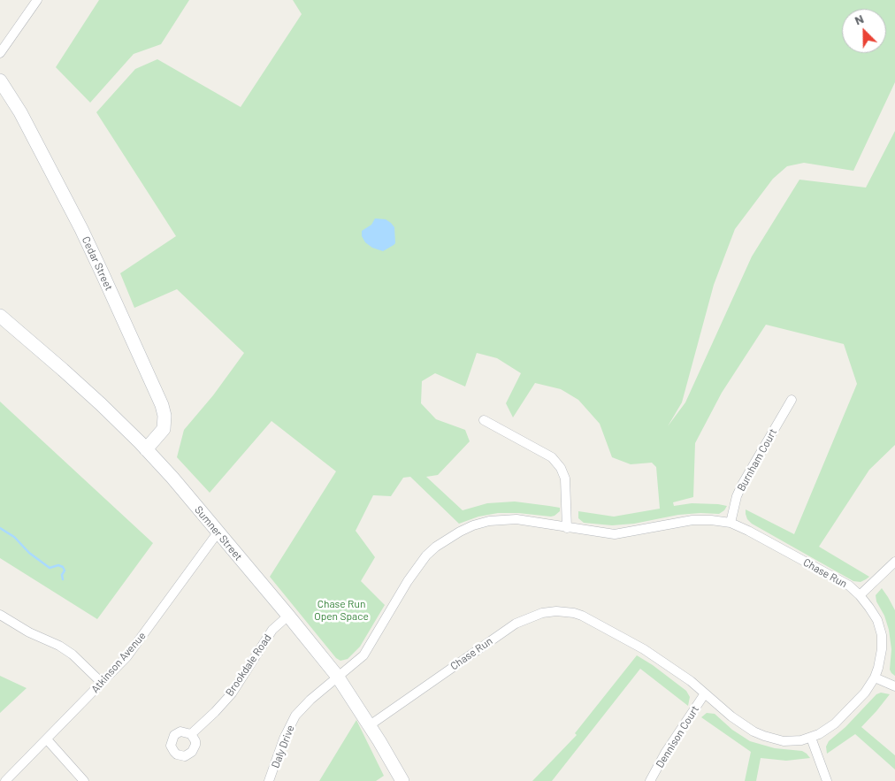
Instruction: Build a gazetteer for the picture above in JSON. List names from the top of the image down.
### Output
{
  "streets": {
    "main road": ["Cedar Street", "Sumner Street"],
    "street": [
      "Burnham Court",
      "Chase Run",
      "Atkinson Avenue",
      "Brookdale Road",
      "Dennison Court",
      "Daly Drive"
    ]
  },
  "crossings": [
    ["Cedar Street", "Sumner Street"],
    ["Burnham Court", "Chase Run"],
    ["Sumner Street", "Chase Run"],
    ["Sumner Street", "Atkinson Avenue"],
    ["Sumner Street", "Brookdale Road"],
    ["Sumner Street", "Daly Drive"],
    ["Chase Run", "Dennison Court"],
    ["Chase Run", "Daly Drive"]
  ],
  "parks": ["Chase Run Open Space"],
  "north": "top left"
}
